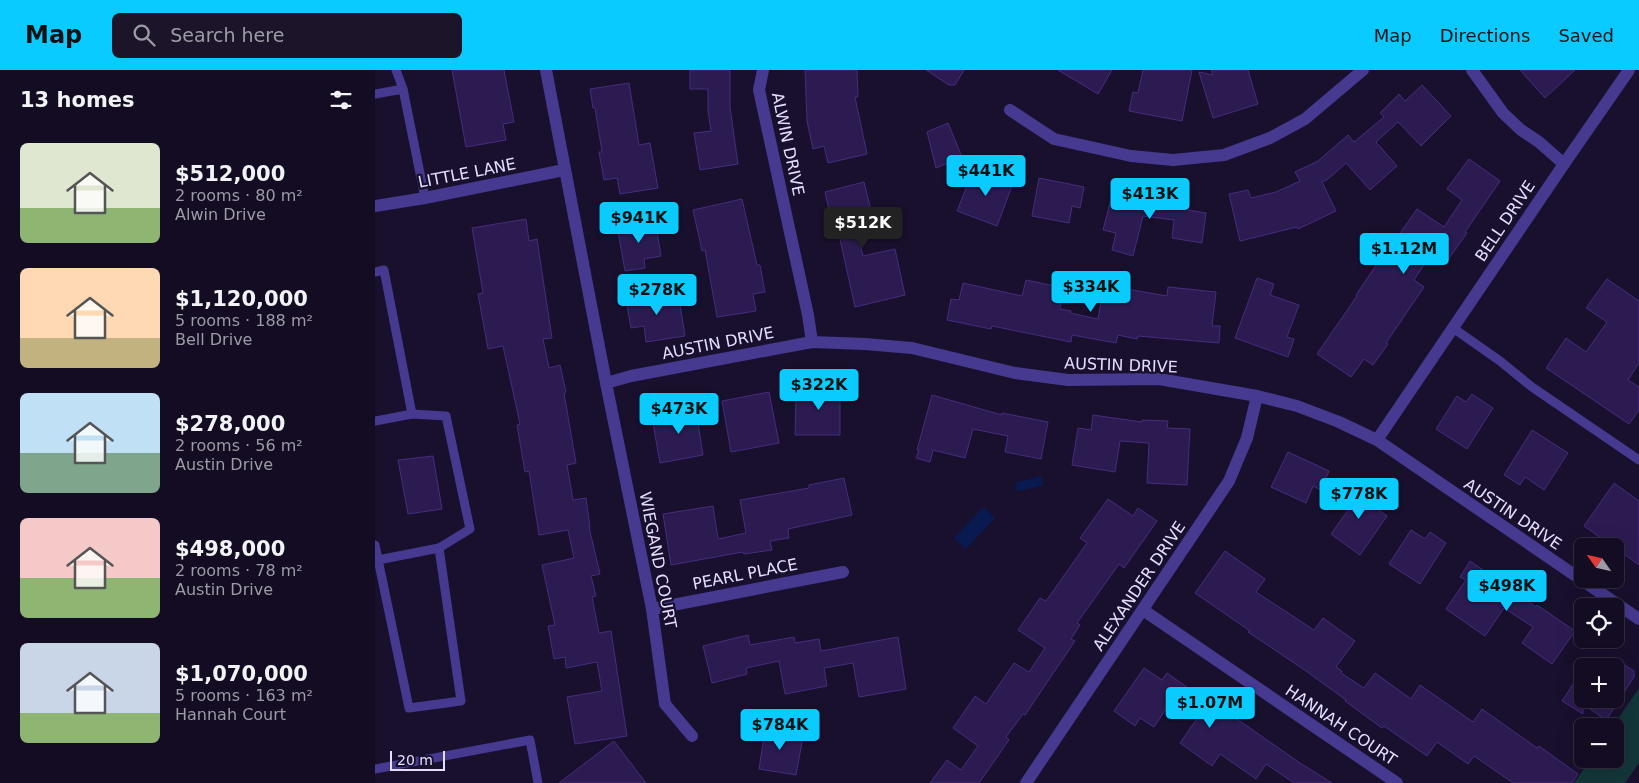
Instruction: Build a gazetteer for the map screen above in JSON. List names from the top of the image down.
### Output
{
  "streets": {
    "street": [
      "ALWIN DRIVE",
      "LITTLE LANE",
      "BELL DRIVE",
      "AUSTIN DRIVE",
      "WIEGAND COURT",
      "PEARL PLACE",
      "ALEXANDER DRIVE",
      "HANNAH COURT"
    ]
  },
  "crossings": [
    ["ALWIN DRIVE", "AUSTIN DRIVE"],
    ["LITTLE LANE", "WIEGAND COURT"],
    ["BELL DRIVE", "AUSTIN DRIVE"],
    ["AUSTIN DRIVE", "WIEGAND COURT"],
    ["AUSTIN DRIVE", "ALEXANDER DRIVE"],
    ["WIEGAND COURT", "PEARL PLACE"],
    ["ALEXANDER DRIVE", "HANNAH COURT"]
  ],
  "scale_bar": "20 m",
  "north": "top left",
  "page": {
    "header": "Map",
    "search": "Search here",
    "nav": ["Map", "Directions", "Saved"],
    "heading": "13 homes",
    "list": [
      {
        "name": "$512,000",
        "note": "2 rooms · 80 m² · Alwin Drive"
      },
      {
        "name": "$1,120,000",
        "note": "5 rooms · 188 m² · Bell Drive"
      },
      {
        "name": "$278,000",
        "note": "2 rooms · 56 m² · Austin Drive"
      },
      {
        "name": "$498,000",
        "note": "2 rooms · 78 m² · Austin Drive"
      },
      {
        "name": "$1,070,000",
        "note": "5 rooms · 163 m² · Hannah Court"
      }
    ],
    "price": [
      "$441K",
      "$413K",
      "$941K",
      "$512K",
      "$1.12M",
      "$334K",
      "$278K",
      "$322K",
      "$473K",
      "$778K",
      "$498K",
      "$1.07M",
      "$784K"
    ],
    "map_buttons": ["+", "−"],
    "scale": "20 m"
  }
}
